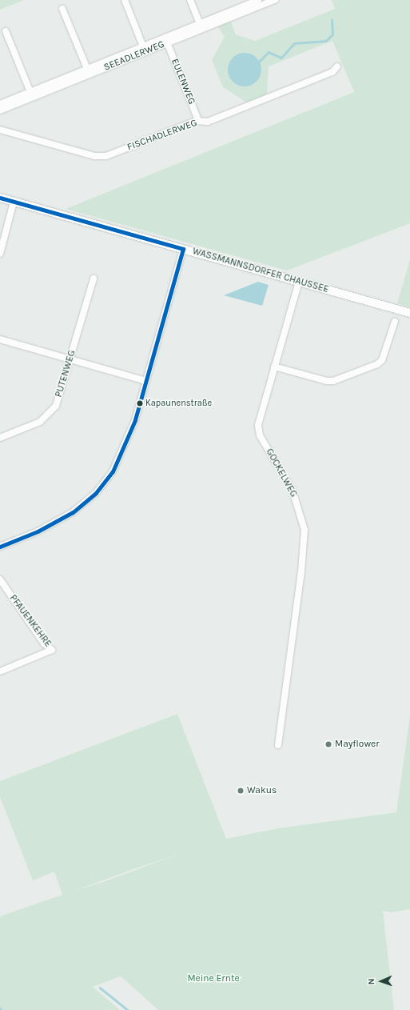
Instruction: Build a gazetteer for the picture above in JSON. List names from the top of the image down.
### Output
{
  "streets": {
    "street": [
      "SEEADLERWEG",
      "EULENWEG",
      "FISCHADLERWEG",
      "WASSMANNSDORFER CHAUSSEE",
      "PUTENWEG",
      "GOCKELWEG",
      "PFAUENKEHRE"
    ]
  },
  "crossings": [
    ["SEEADLERWEG", "EULENWEG"],
    ["EULENWEG", "FISCHADLERWEG"],
    ["WASSMANNSDORFER CHAUSSEE", "GOCKELWEG"]
  ],
  "parks": ["Meine Ernte"],
  "places": ["Kapaunenstraße", "Mayflower", "Wakus"],
  "north": "left"
}
